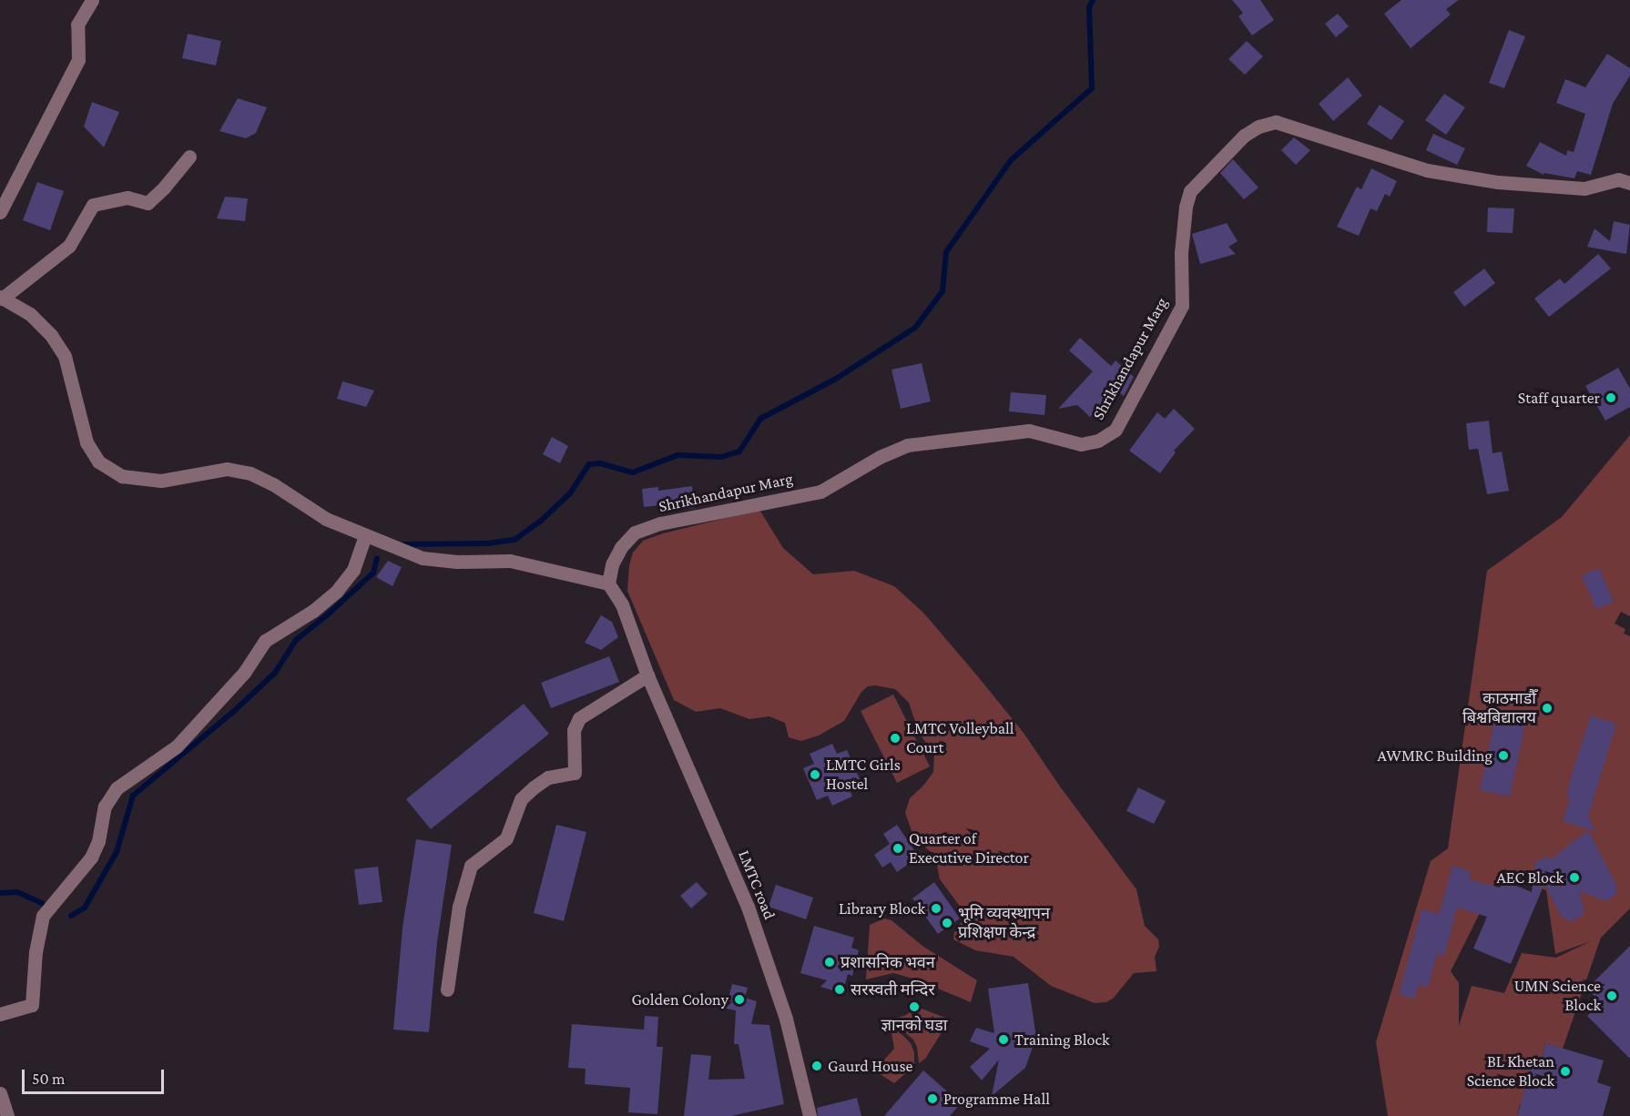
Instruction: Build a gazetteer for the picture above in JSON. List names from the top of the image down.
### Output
{
  "streets": {
    "street": ["Shrikhandapur Marg", "LMTC road"]
  },
  "crossings": [
    ["Shrikhandapur Marg", "LMTC road"]
  ],
  "places": [
    "Staff quarter",
    "काठमाडौँ बिश्वबिद्यालय",
    "LMTC Volleyball Court",
    "AWMRC Building",
    "LMTC Girls Hostel",
    "Quarter of Executive Director",
    "AEC Block",
    "Library Block",
    "भूमि व्यवस्थापन प्रशिक्षण केन्द्र",
    "प्रशासनिक भवन",
    "सरस्वती मन्दिर",
    "UMN Science Block",
    "Golden Colony",
    "ज्ञानको घडा",
    "Training Block",
    "Gaurd House",
    "BL Khetan Science Block",
    "Programme Hall"
  ],
  "scale_bar": "50 m"
}
